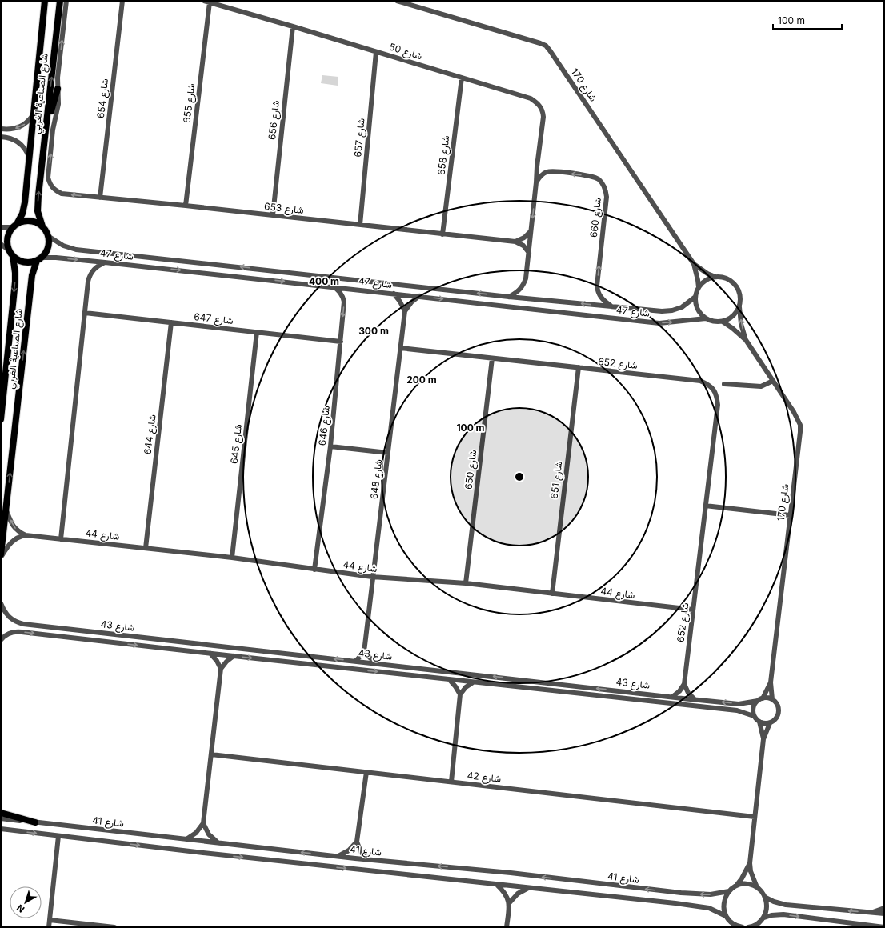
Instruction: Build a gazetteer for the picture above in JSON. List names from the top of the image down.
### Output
{
  "streets": {
    "main road": ["شارع الصناعية الغربي"],
    "street": [
      "شارع 50",
      "شارع 170",
      "شارع 654",
      "شارع 655",
      "شارع 656",
      "شارع 657",
      "شارع 658",
      "شارع 653",
      "شارع 660",
      "شارع 47",
      "شارع 647",
      "شارع 652",
      "شارع 646",
      "شارع 644",
      "شارع 645",
      "شارع 650",
      "شارع 648",
      "شارع 651",
      "شارع 44",
      "شارع 43",
      "شارع 42",
      "شارع 41"
    ]
  },
  "crossings": [
    ["شارع 50", "شارع 655"],
    ["شارع 50", "شارع 656"],
    ["شارع 50", "شارع 657"],
    ["شارع 50", "شارع 658"],
    ["شارع 50", "شارع 47"],
    ["شارع 170", "شارع 47"],
    ["شارع 170", "شارع 43"],
    ["شارع الصناعية الغربي", "شارع 47"],
    ["شارع 654", "شارع 653"],
    ["شارع 655", "شارع 653"],
    ["شارع 656", "شارع 653"],
    ["شارع 657", "شارع 653"],
    ["شارع 658", "شارع 653"],
    ["شارع 660", "شارع 47"],
    ["شارع 47", "شارع 646"],
    ["شارع 647", "شارع 646"],
    ["شارع 647", "شارع 644"],
    ["شارع 647", "شارع 645"],
    ["شارع 652", "شارع 650"],
    ["شارع 652", "شارع 648"],
    ["شارع 652", "شارع 651"],
    ["شارع 652", "شارع 44"],
    ["شارع 646", "شارع 44"],
    ["شارع 644", "شارع 44"],
    ["شارع 645", "شارع 44"],
    ["شارع 650", "شارع 44"],
    ["شارع 648", "شارع 44"],
    ["شارع 648", "شارع 43"],
    ["شارع 651", "شارع 44"]
  ],
  "scale_bar": "100 m",
  "north": "bottom left",
  "rings": [
    "400 m",
    "300 m",
    "200 m",
    "100 m"
  ]
}
